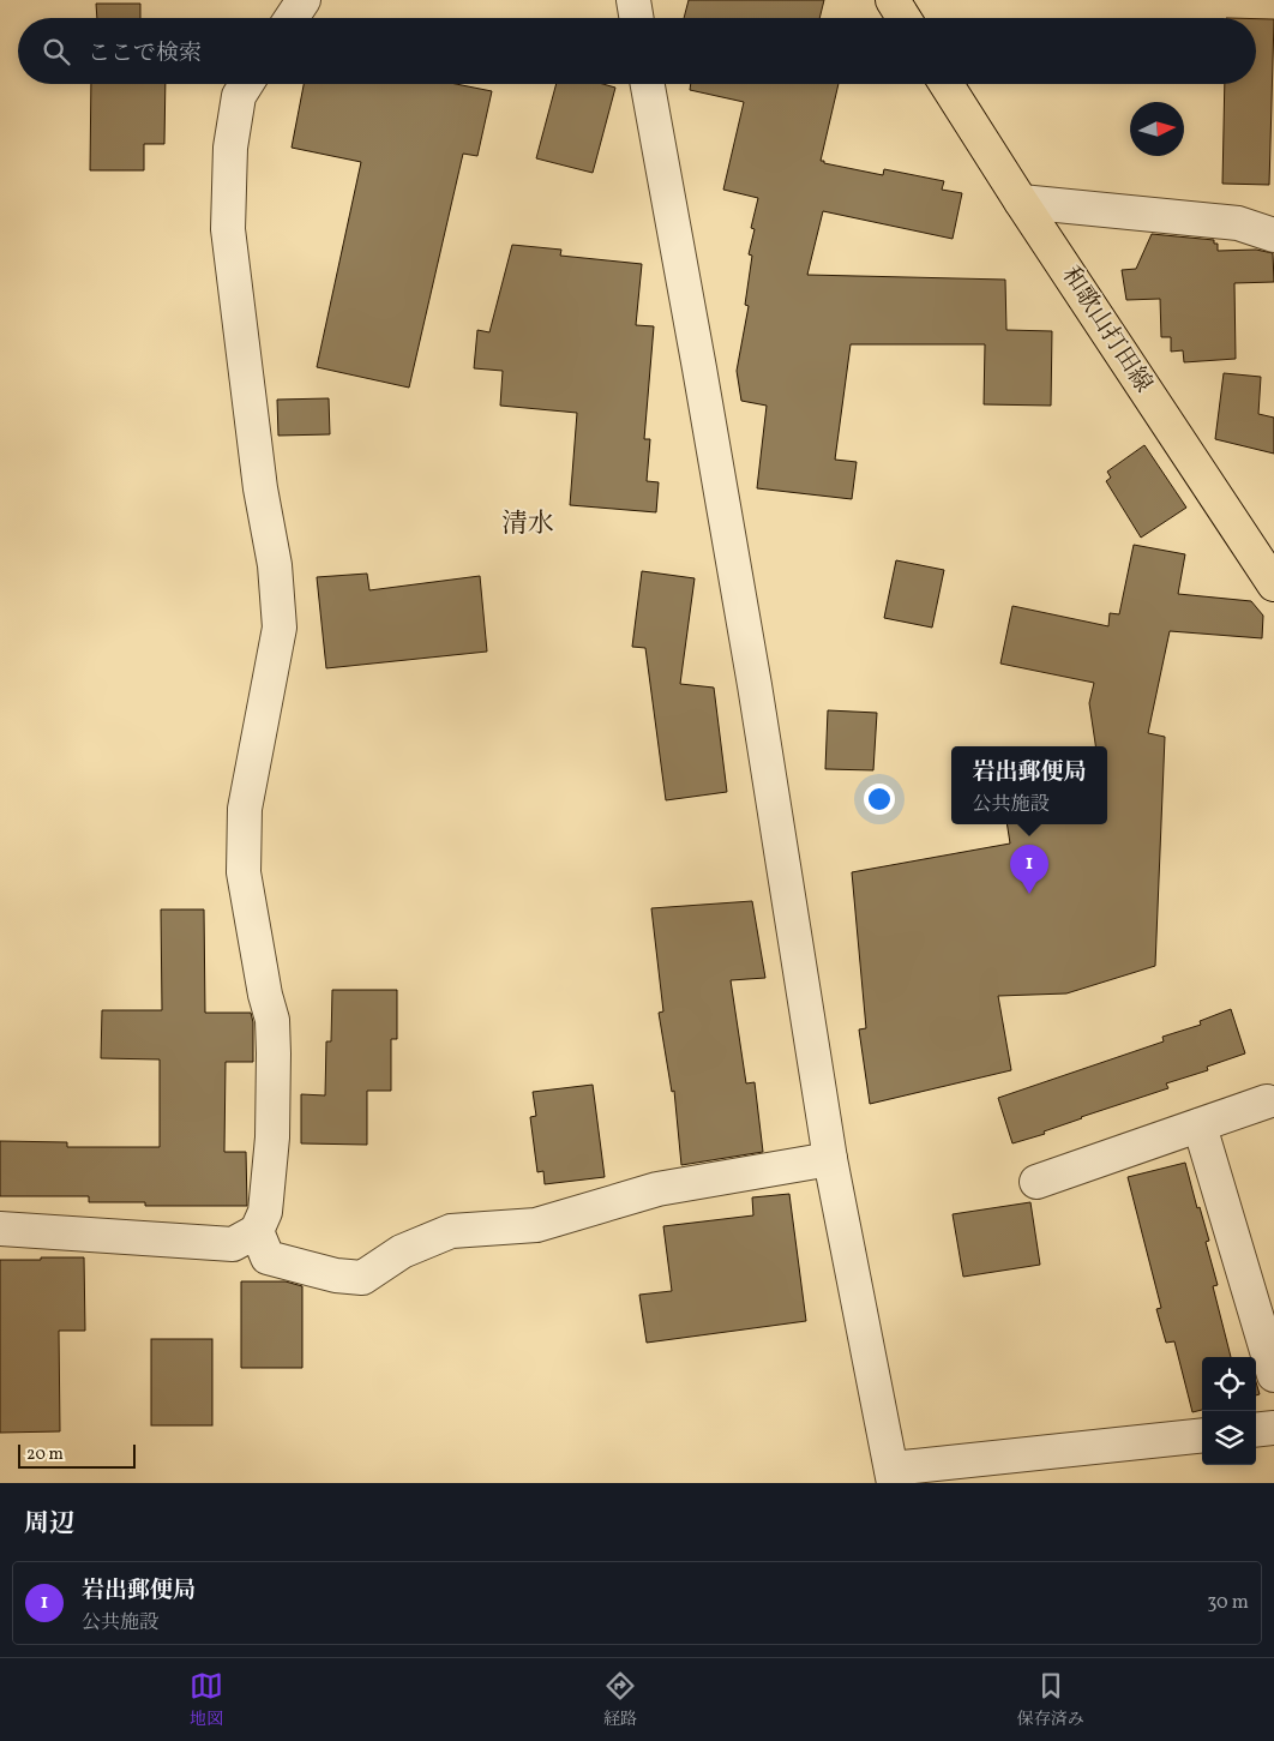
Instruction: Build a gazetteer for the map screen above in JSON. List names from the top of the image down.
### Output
{
  "streets": {
    "main road": ["和歌山打田線"]
  },
  "districts": ["清水"],
  "scale_bar": "20 m",
  "north": "right",
  "page": {
    "search": "ここで検索",
    "popup": ["岩出郵便局", "公共施設"],
    "pins": "1",
    "scale": "20 m",
    "heading": "周辺",
    "list": [
      {
        "mark": "1",
        "name": "岩出郵便局",
        "note": "公共施設",
        "value": "30 m"
      }
    ],
    "nav": ["地図", "経路", "保存済み"]
  }
}
